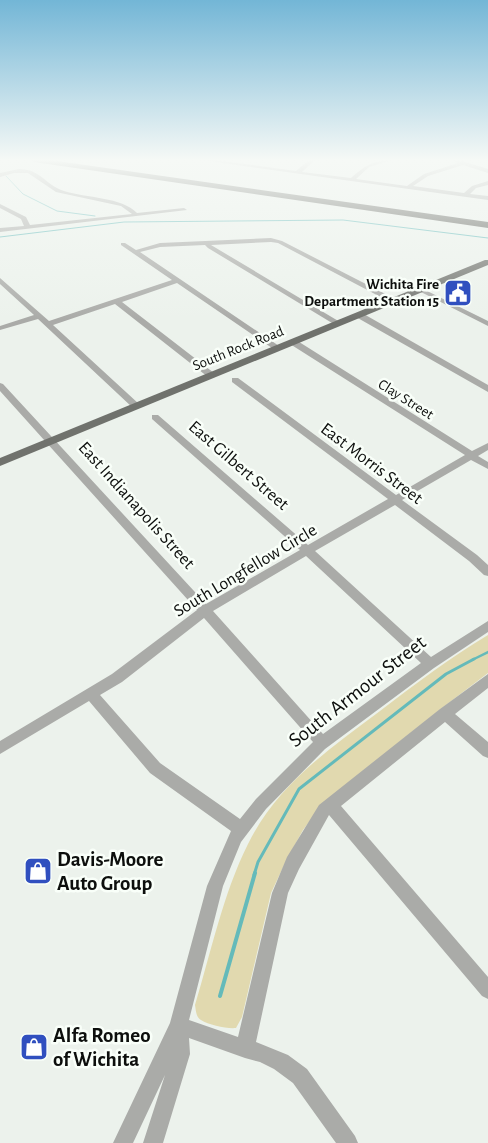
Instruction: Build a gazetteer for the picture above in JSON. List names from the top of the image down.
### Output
{
  "streets": {
    "main road": ["South Rock Road"],
    "street": [
      "Clay Street",
      "East Morris Street",
      "East Gilbert Street",
      "East Indianapolis Street",
      "South Longfellow Circle",
      "South Armour Street"
    ]
  },
  "crossings": [
    ["South Rock Road", "Clay Street"],
    ["South Rock Road", "East Indianapolis Street"],
    ["Clay Street", "South Longfellow Circle"],
    ["East Morris Street", "South Longfellow Circle"],
    ["East Gilbert Street", "South Longfellow Circle"],
    ["East Gilbert Street", "South Armour Street"],
    ["East Indianapolis Street", "South Longfellow Circle"],
    ["East Indianapolis Street", "South Armour Street"]
  ],
  "places": {
    "public building": ["Wichita Fire Department Station 15"],
    "shop": ["Davis-Moore Auto Group", "Alfa Romeo of Wichita"]
  }
}
